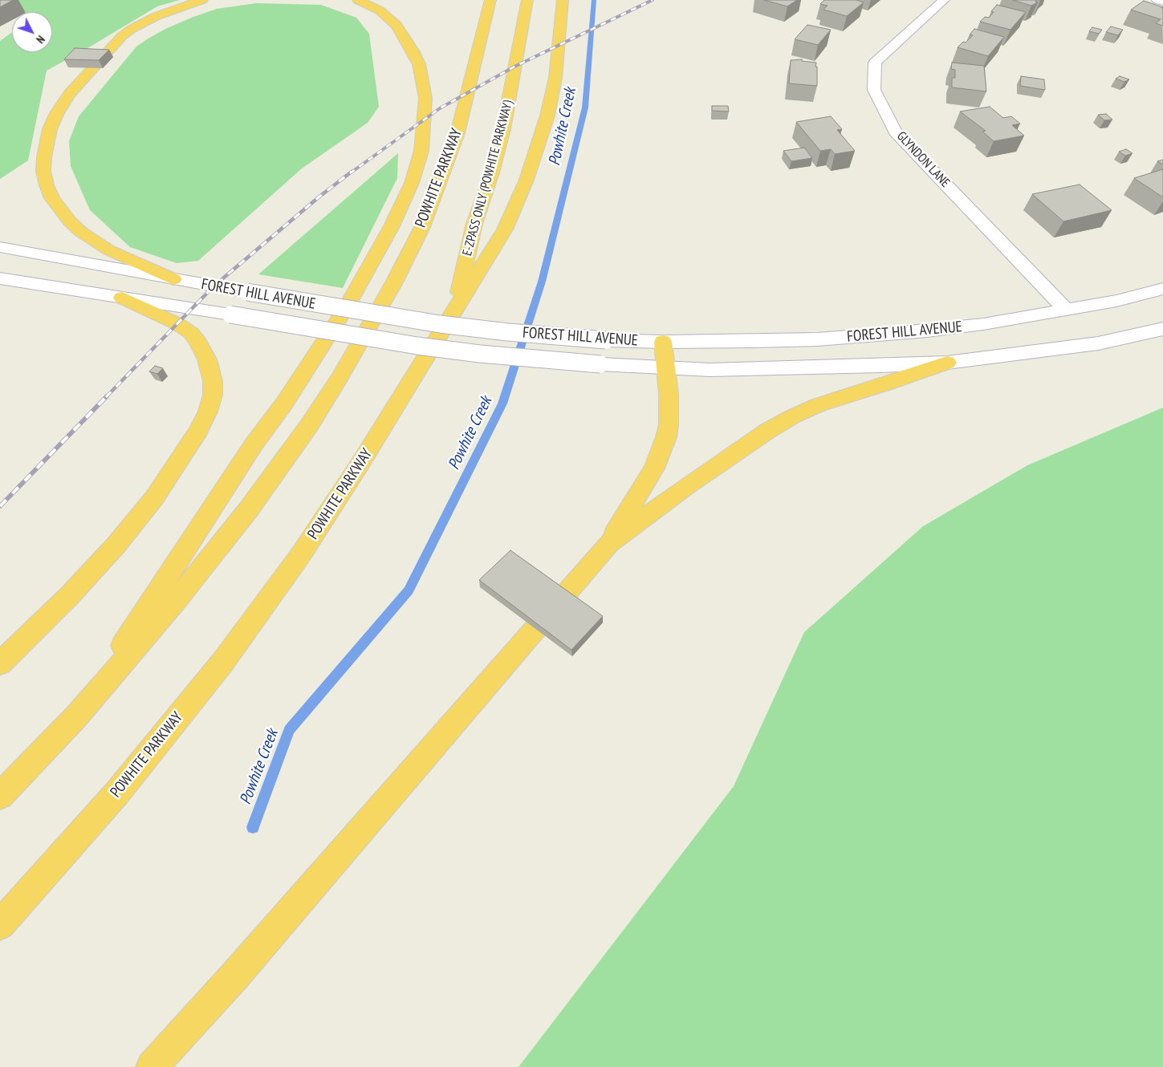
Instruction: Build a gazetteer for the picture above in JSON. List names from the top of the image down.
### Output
{
  "streets": {
    "highway": ["POWHITE PARKWAY", "E-ZPASS ONLY (POWHITE PARKWAY)"],
    "main road": ["GLYNDON LANE", "FOREST HILL AVENUE"]
  },
  "crossings": [
    ["GLYNDON LANE", "FOREST HILL AVENUE"],
    ["POWHITE PARKWAY", "E-ZPASS ONLY (POWHITE PARKWAY)"]
  ],
  "water": ["Powhite Creek"],
  "north": "bottom right"
}
